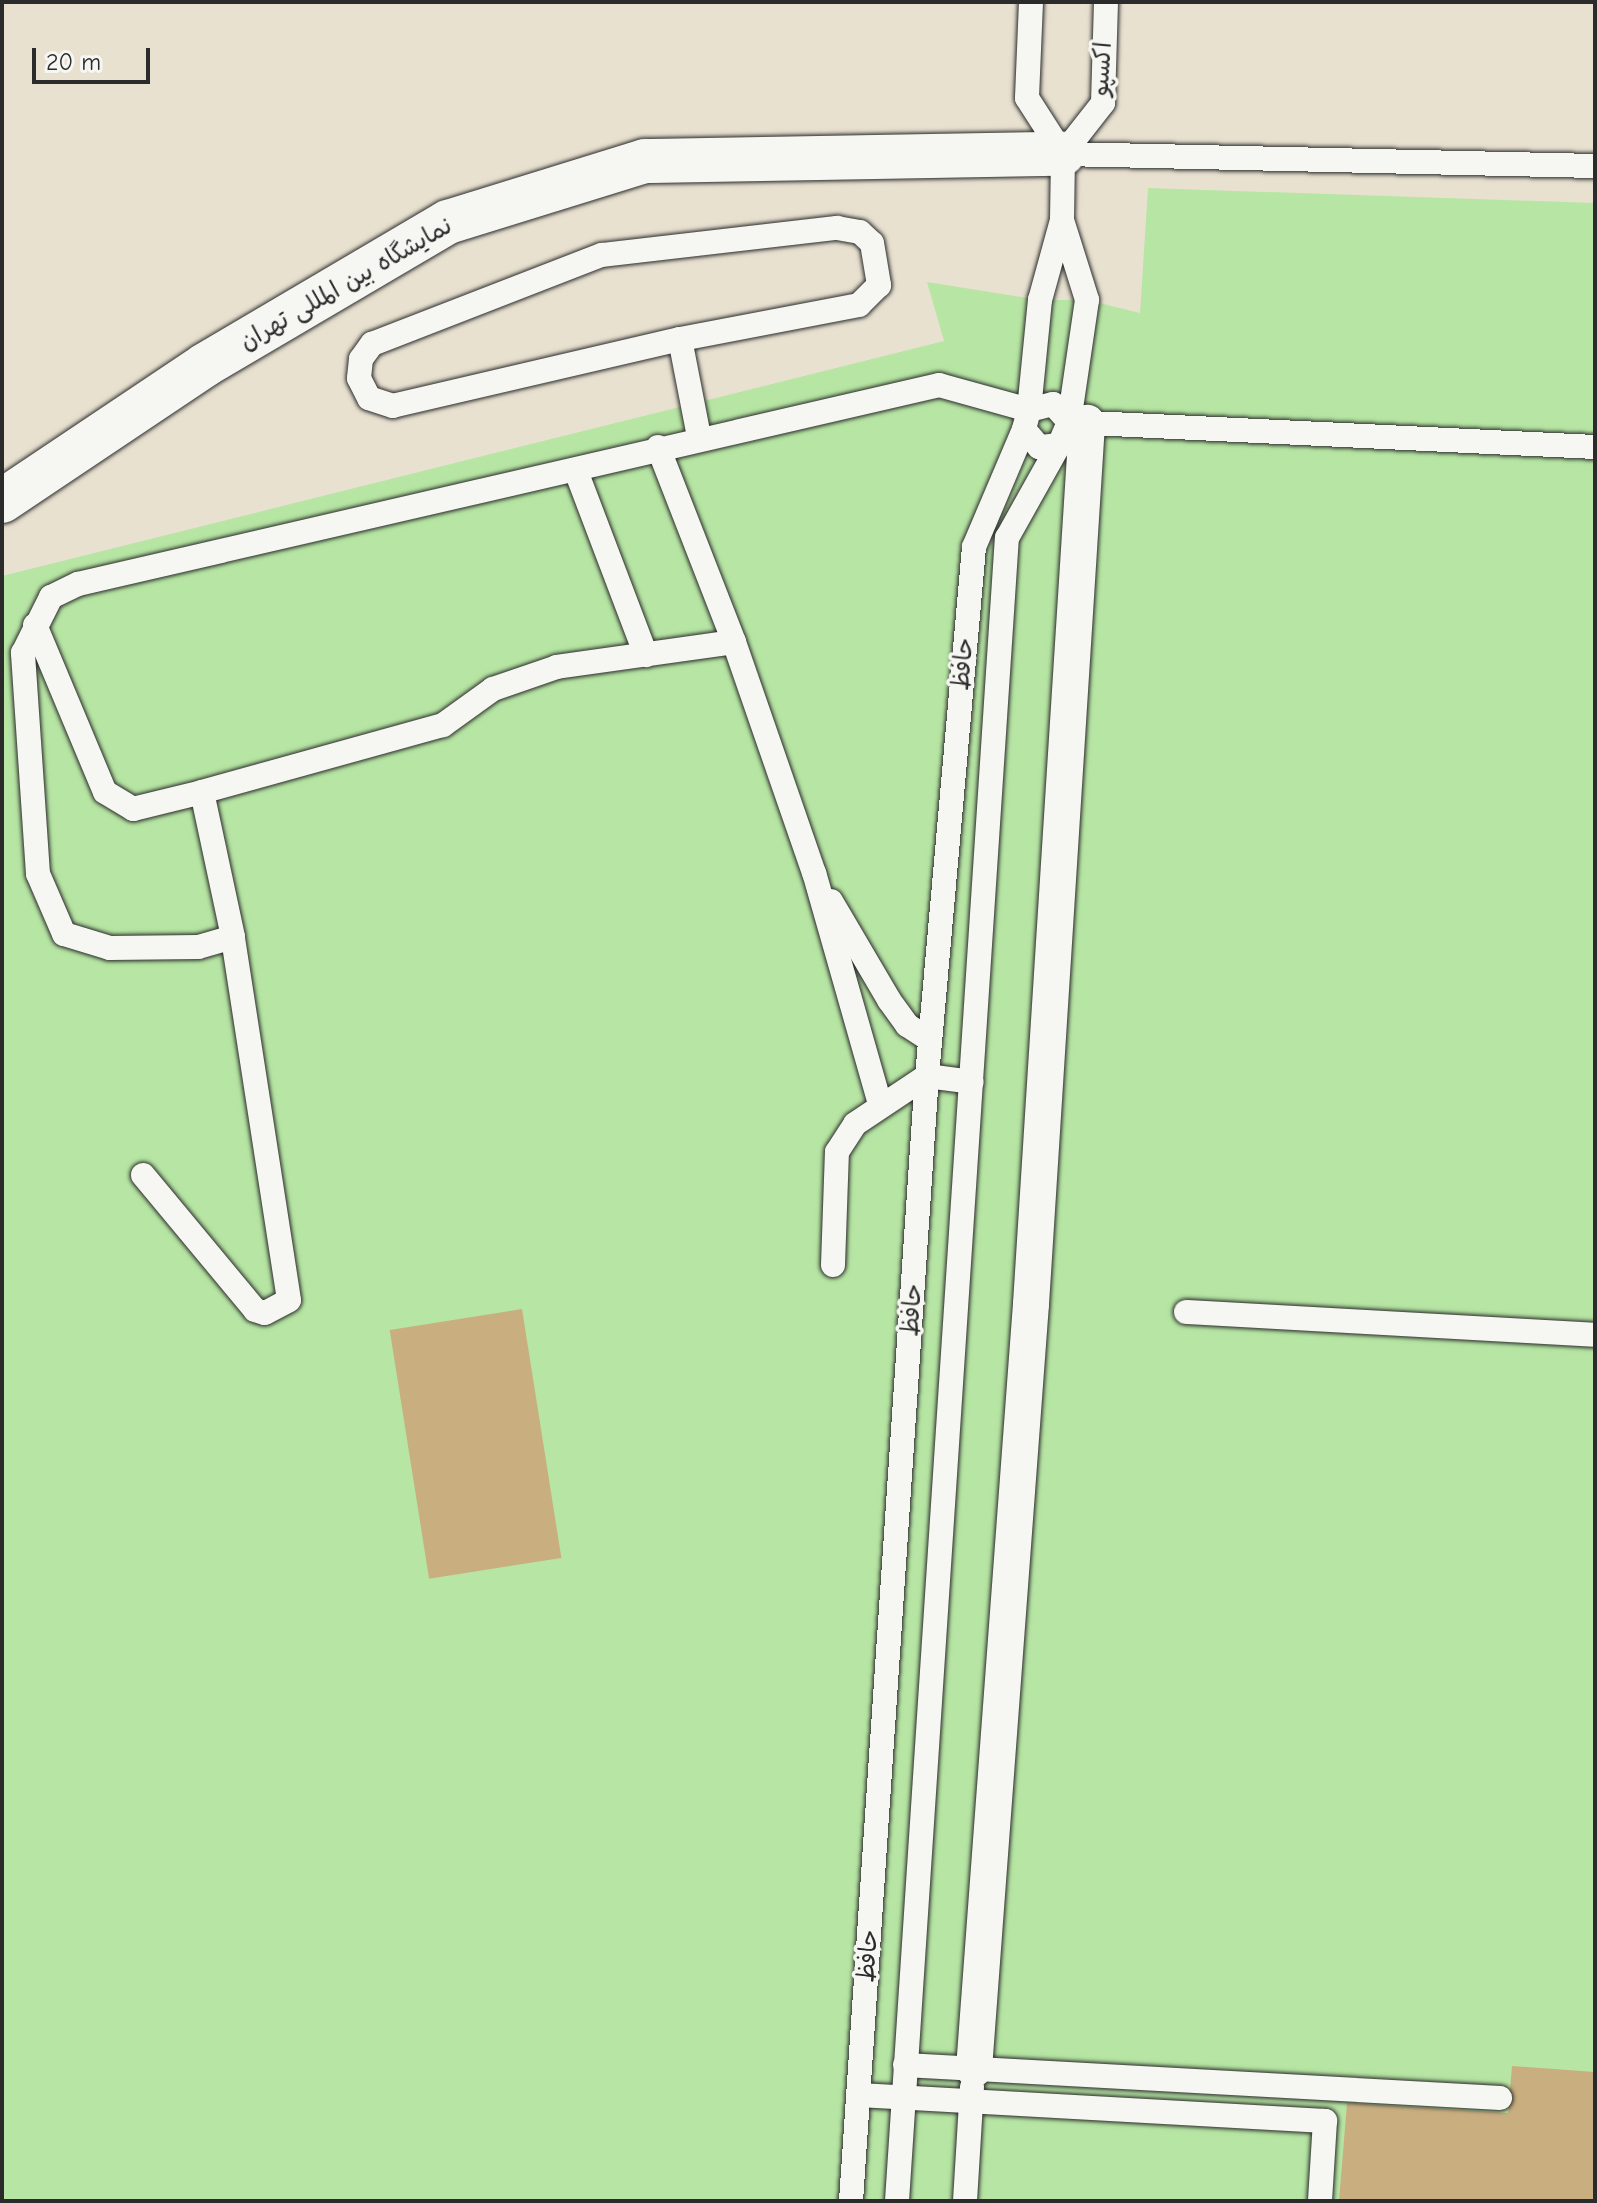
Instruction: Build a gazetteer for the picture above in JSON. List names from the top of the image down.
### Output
{
  "streets": {
    "street": ["نمایشگاه بین المللی تهران"],
    "lane": ["اکسپو", "حافظ"]
  },
  "crossings": [
    ["اکسپو", "نمایشگاه بین المللی تهران"]
  ],
  "scale_bar": "20 m"
}
